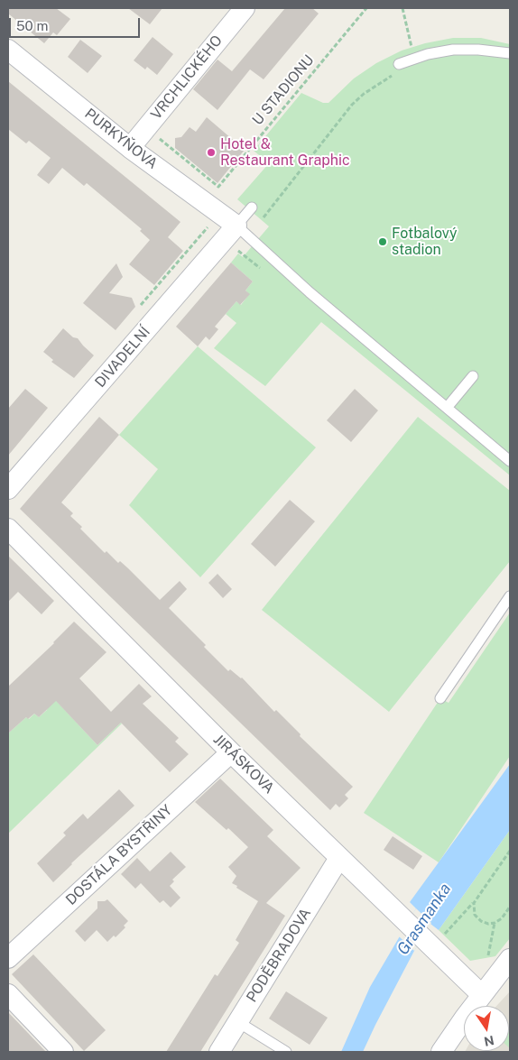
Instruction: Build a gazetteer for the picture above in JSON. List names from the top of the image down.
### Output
{
  "streets": {
    "street": [
      "VRCHLICKÉHO",
      "PURKYŇOVA",
      "DIVADELNÍ",
      "JIRÁSKOVA",
      "DOSTÁLA BYSTŘINY",
      "PODĚBRADOVA"
    ],
    "path": ["U STADIONU"]
  },
  "crossings": [
    ["VRCHLICKÉHO", "PURKYŇOVA"],
    ["PURKYŇOVA", "DIVADELNÍ"],
    ["JIRÁSKOVA", "DOSTÁLA BYSTŘINY"],
    ["JIRÁSKOVA", "PODĚBRADOVA"]
  ],
  "water": ["Grasmanka"],
  "places": ["Hotel & Restaurant Graphic", "Fotbalový stadion"],
  "scale_bar": "50 m",
  "north": "bottom"
}
